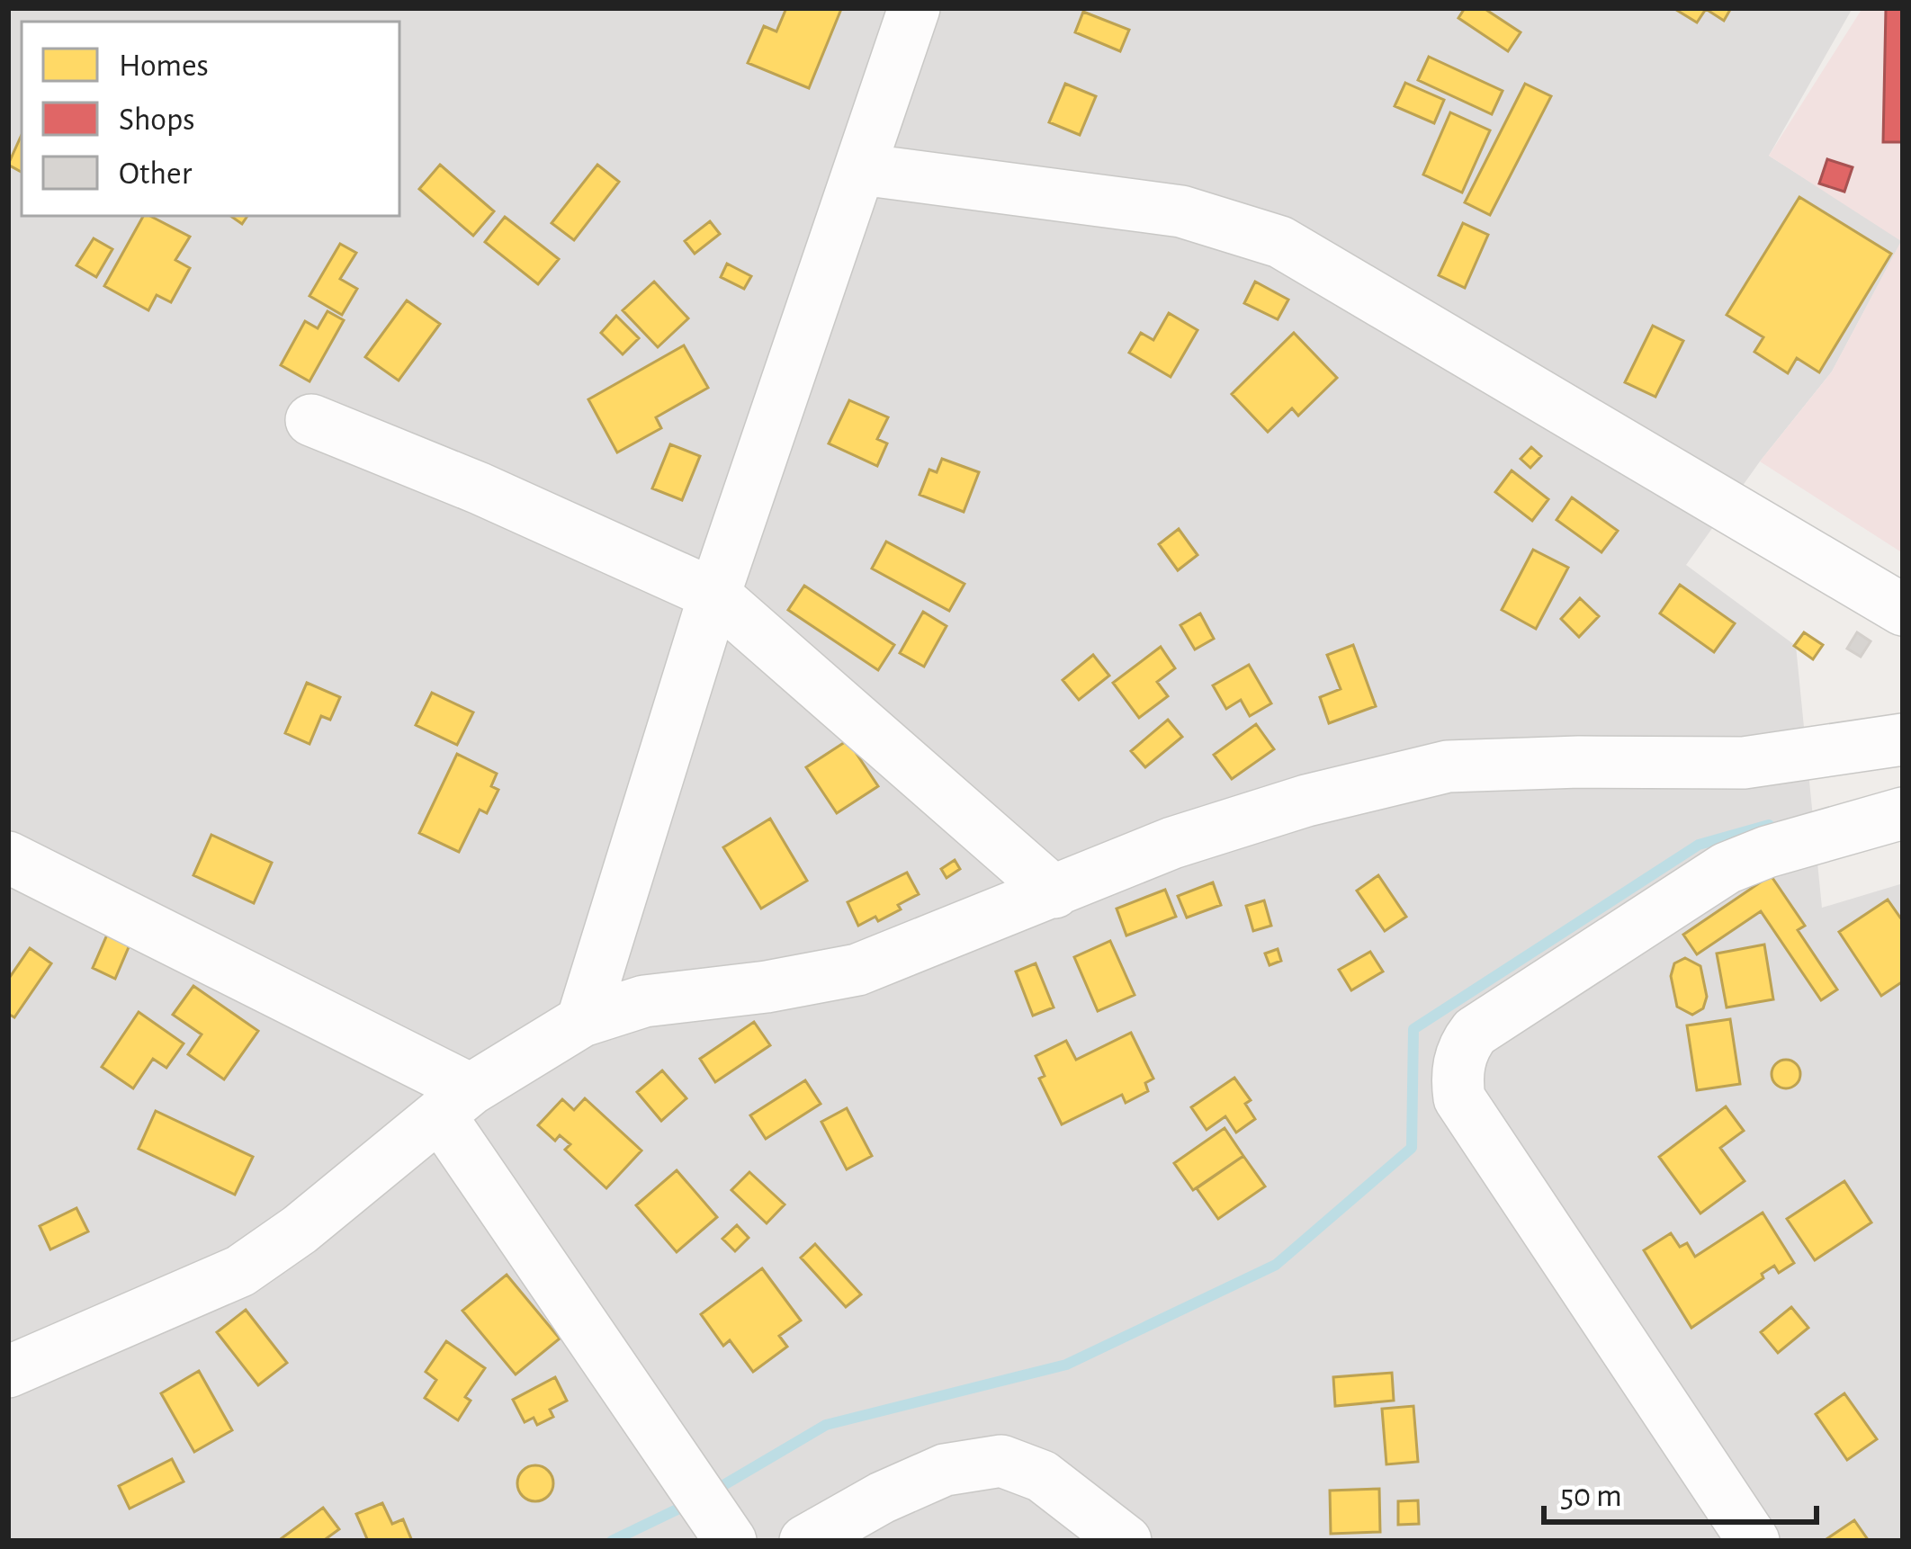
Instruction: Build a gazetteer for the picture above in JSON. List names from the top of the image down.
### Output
{
  "legend": ["Homes", "Shops", "Other"],
  "scale_bar": "50 m"
}
